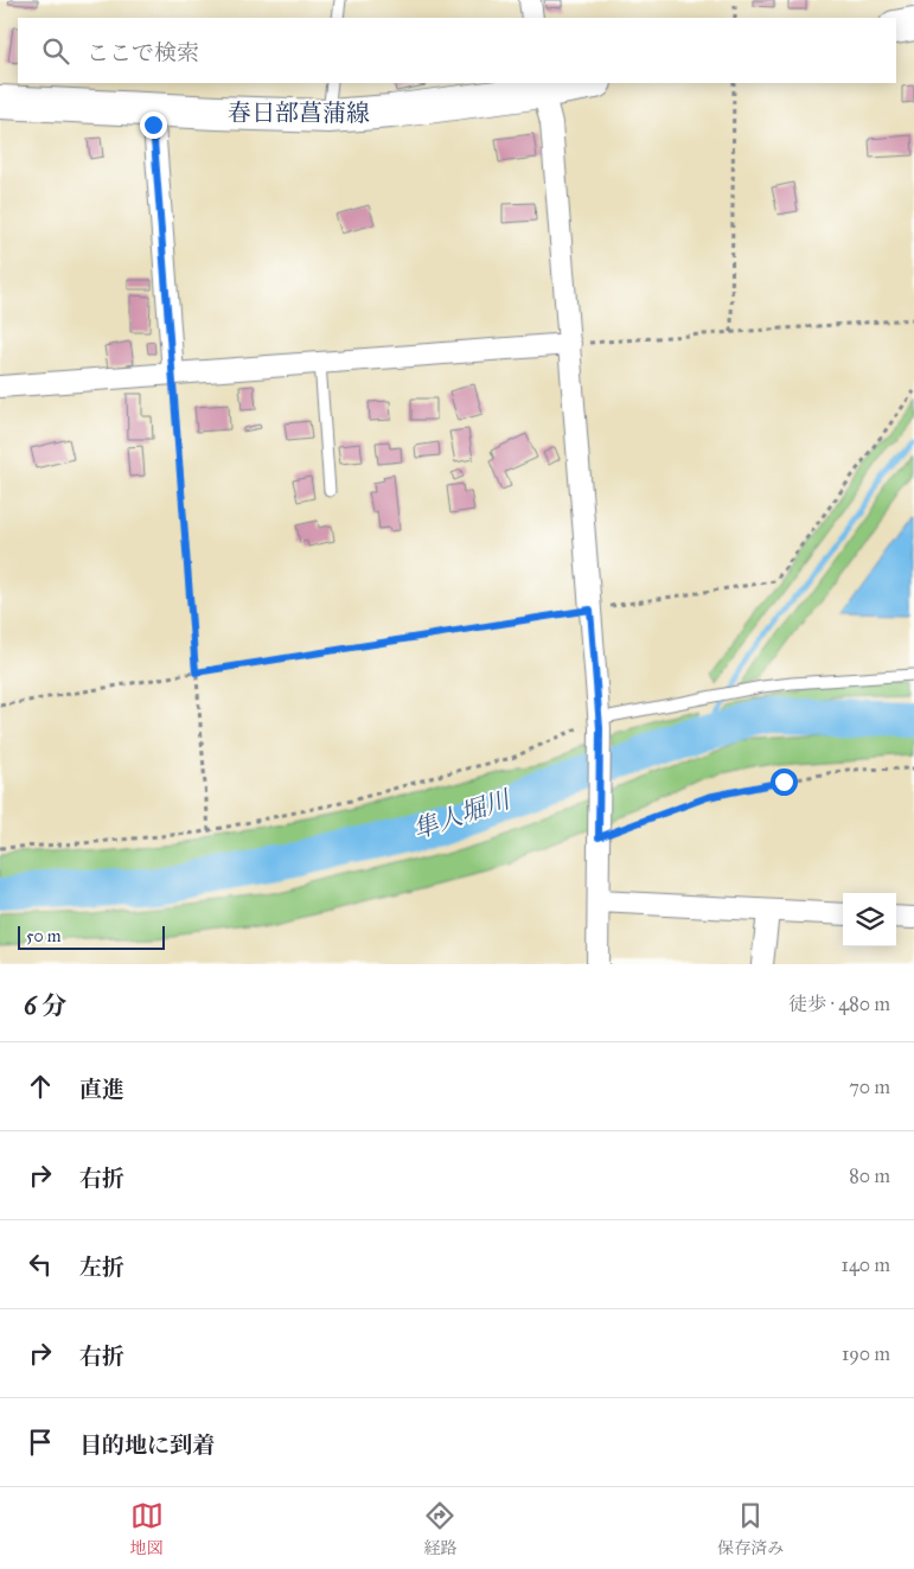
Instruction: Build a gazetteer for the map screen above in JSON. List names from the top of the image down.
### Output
{
  "streets": {
    "main road": ["春日部菖蒲線"]
  },
  "water": ["隼人堀川"],
  "scale_bar": "50 m",
  "page": {
    "search": "ここで検索",
    "scale": "50 m",
    "heading": ["6 分", "徒歩 · 480 m"],
    "list": [
      ["直進", "70 m"],
      ["右折", "80 m"],
      ["左折", "140 m"],
      ["右折", "190 m"],
      "目的地に到着"
    ],
    "nav": ["地図", "経路", "保存済み"]
  }
}
